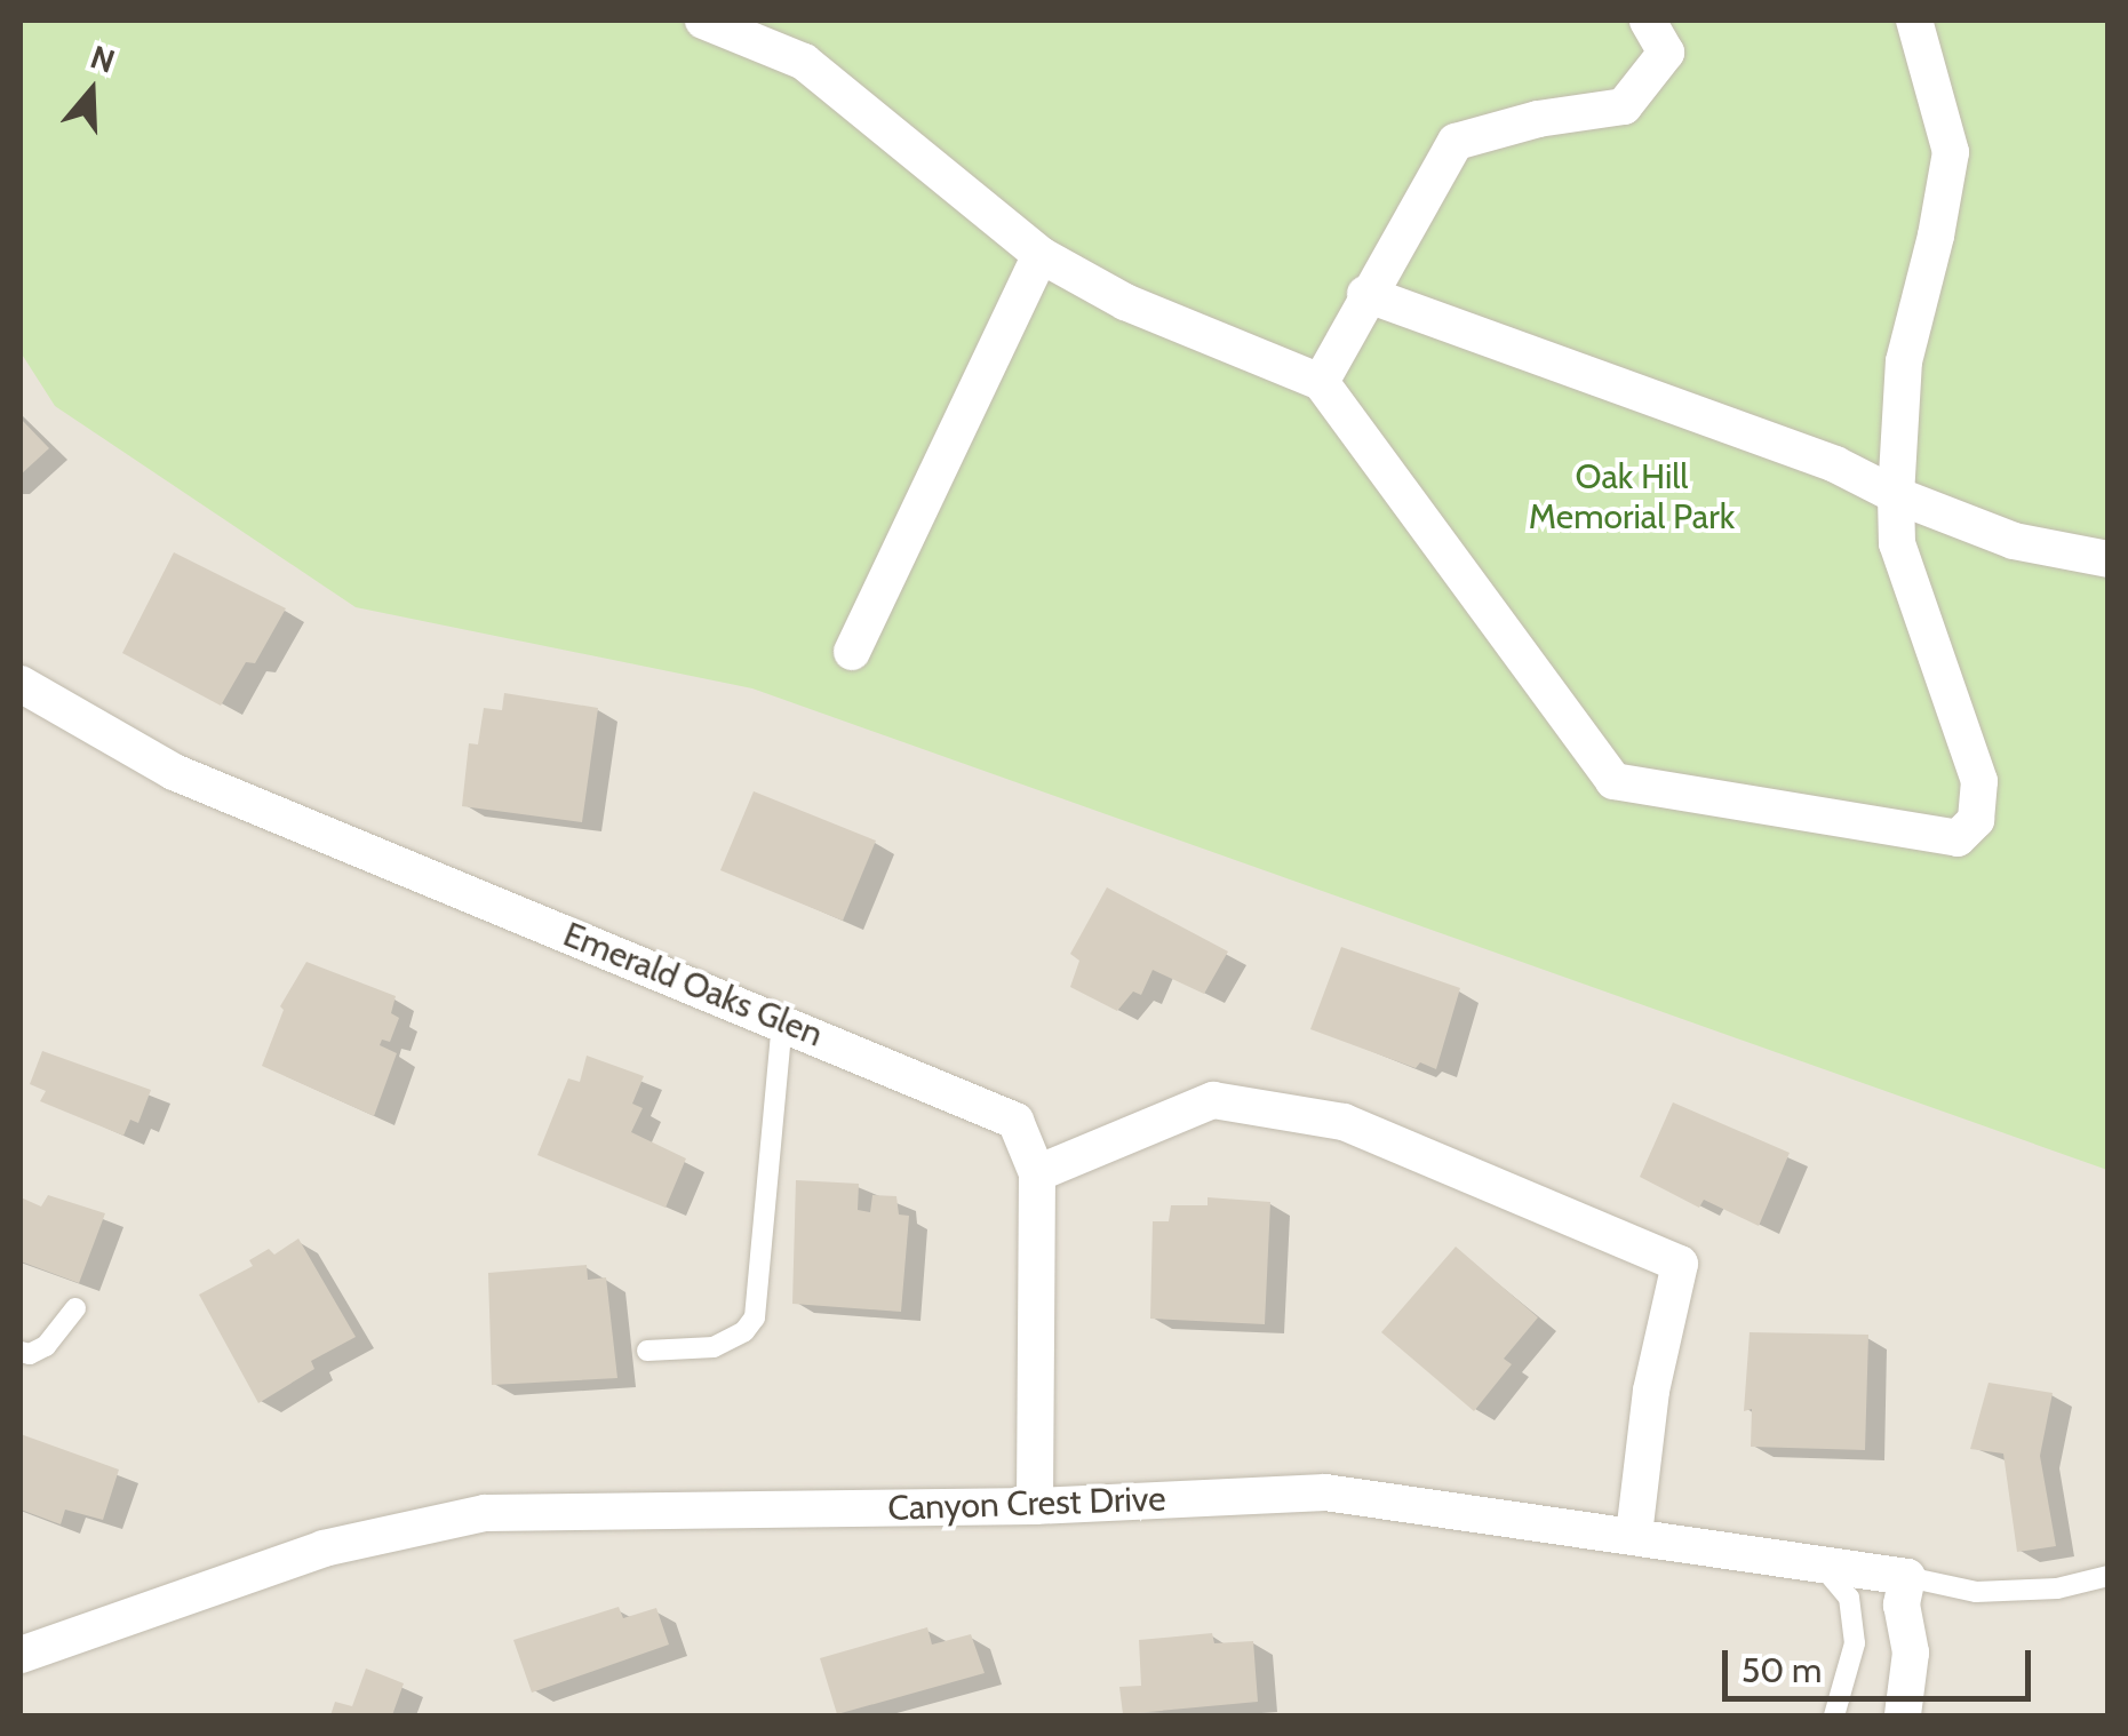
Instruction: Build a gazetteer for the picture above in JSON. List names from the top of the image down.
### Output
{
  "streets": {
    "street": ["Emerald Oaks Glen", "Canyon Crest Drive"]
  },
  "crossings": [
    ["Emerald Oaks Glen", "Canyon Crest Drive"]
  ],
  "parks": ["Oak Hill Memorial Park"],
  "scale_bar": "50 m",
  "north": "top"
}
